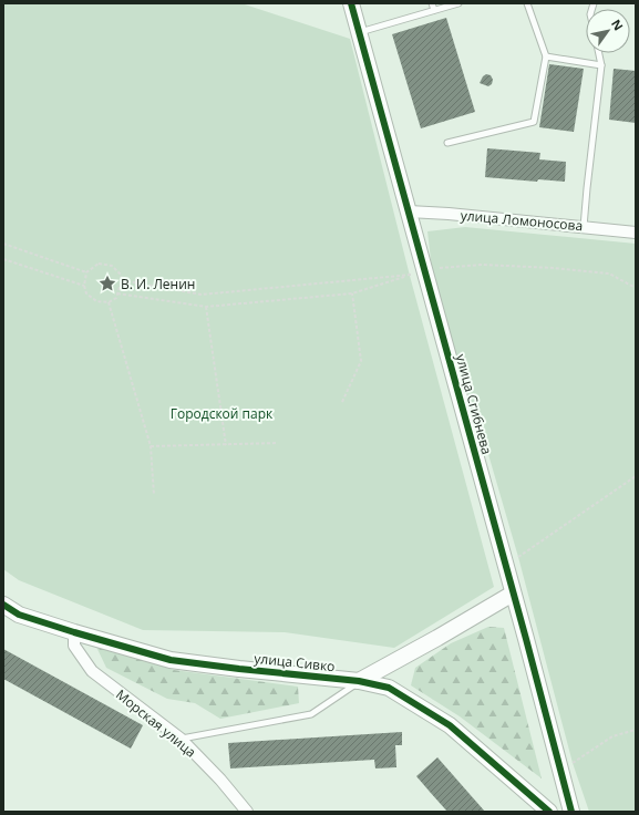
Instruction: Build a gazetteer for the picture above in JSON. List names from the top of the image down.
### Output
{
  "streets": {
    "street": [
      "улица Ломоносова",
      "улица Сгибнева",
      "улица Сивко",
      "Морская улица"
    ]
  },
  "crossings": [
    ["улица Ломоносова", "улица Сгибнева"],
    ["улица Сивко", "Морская улица"]
  ],
  "parks": ["Городской парк"],
  "places": {
    "place": ["В. И. Ленин"]
  },
  "north": "top right"
}
